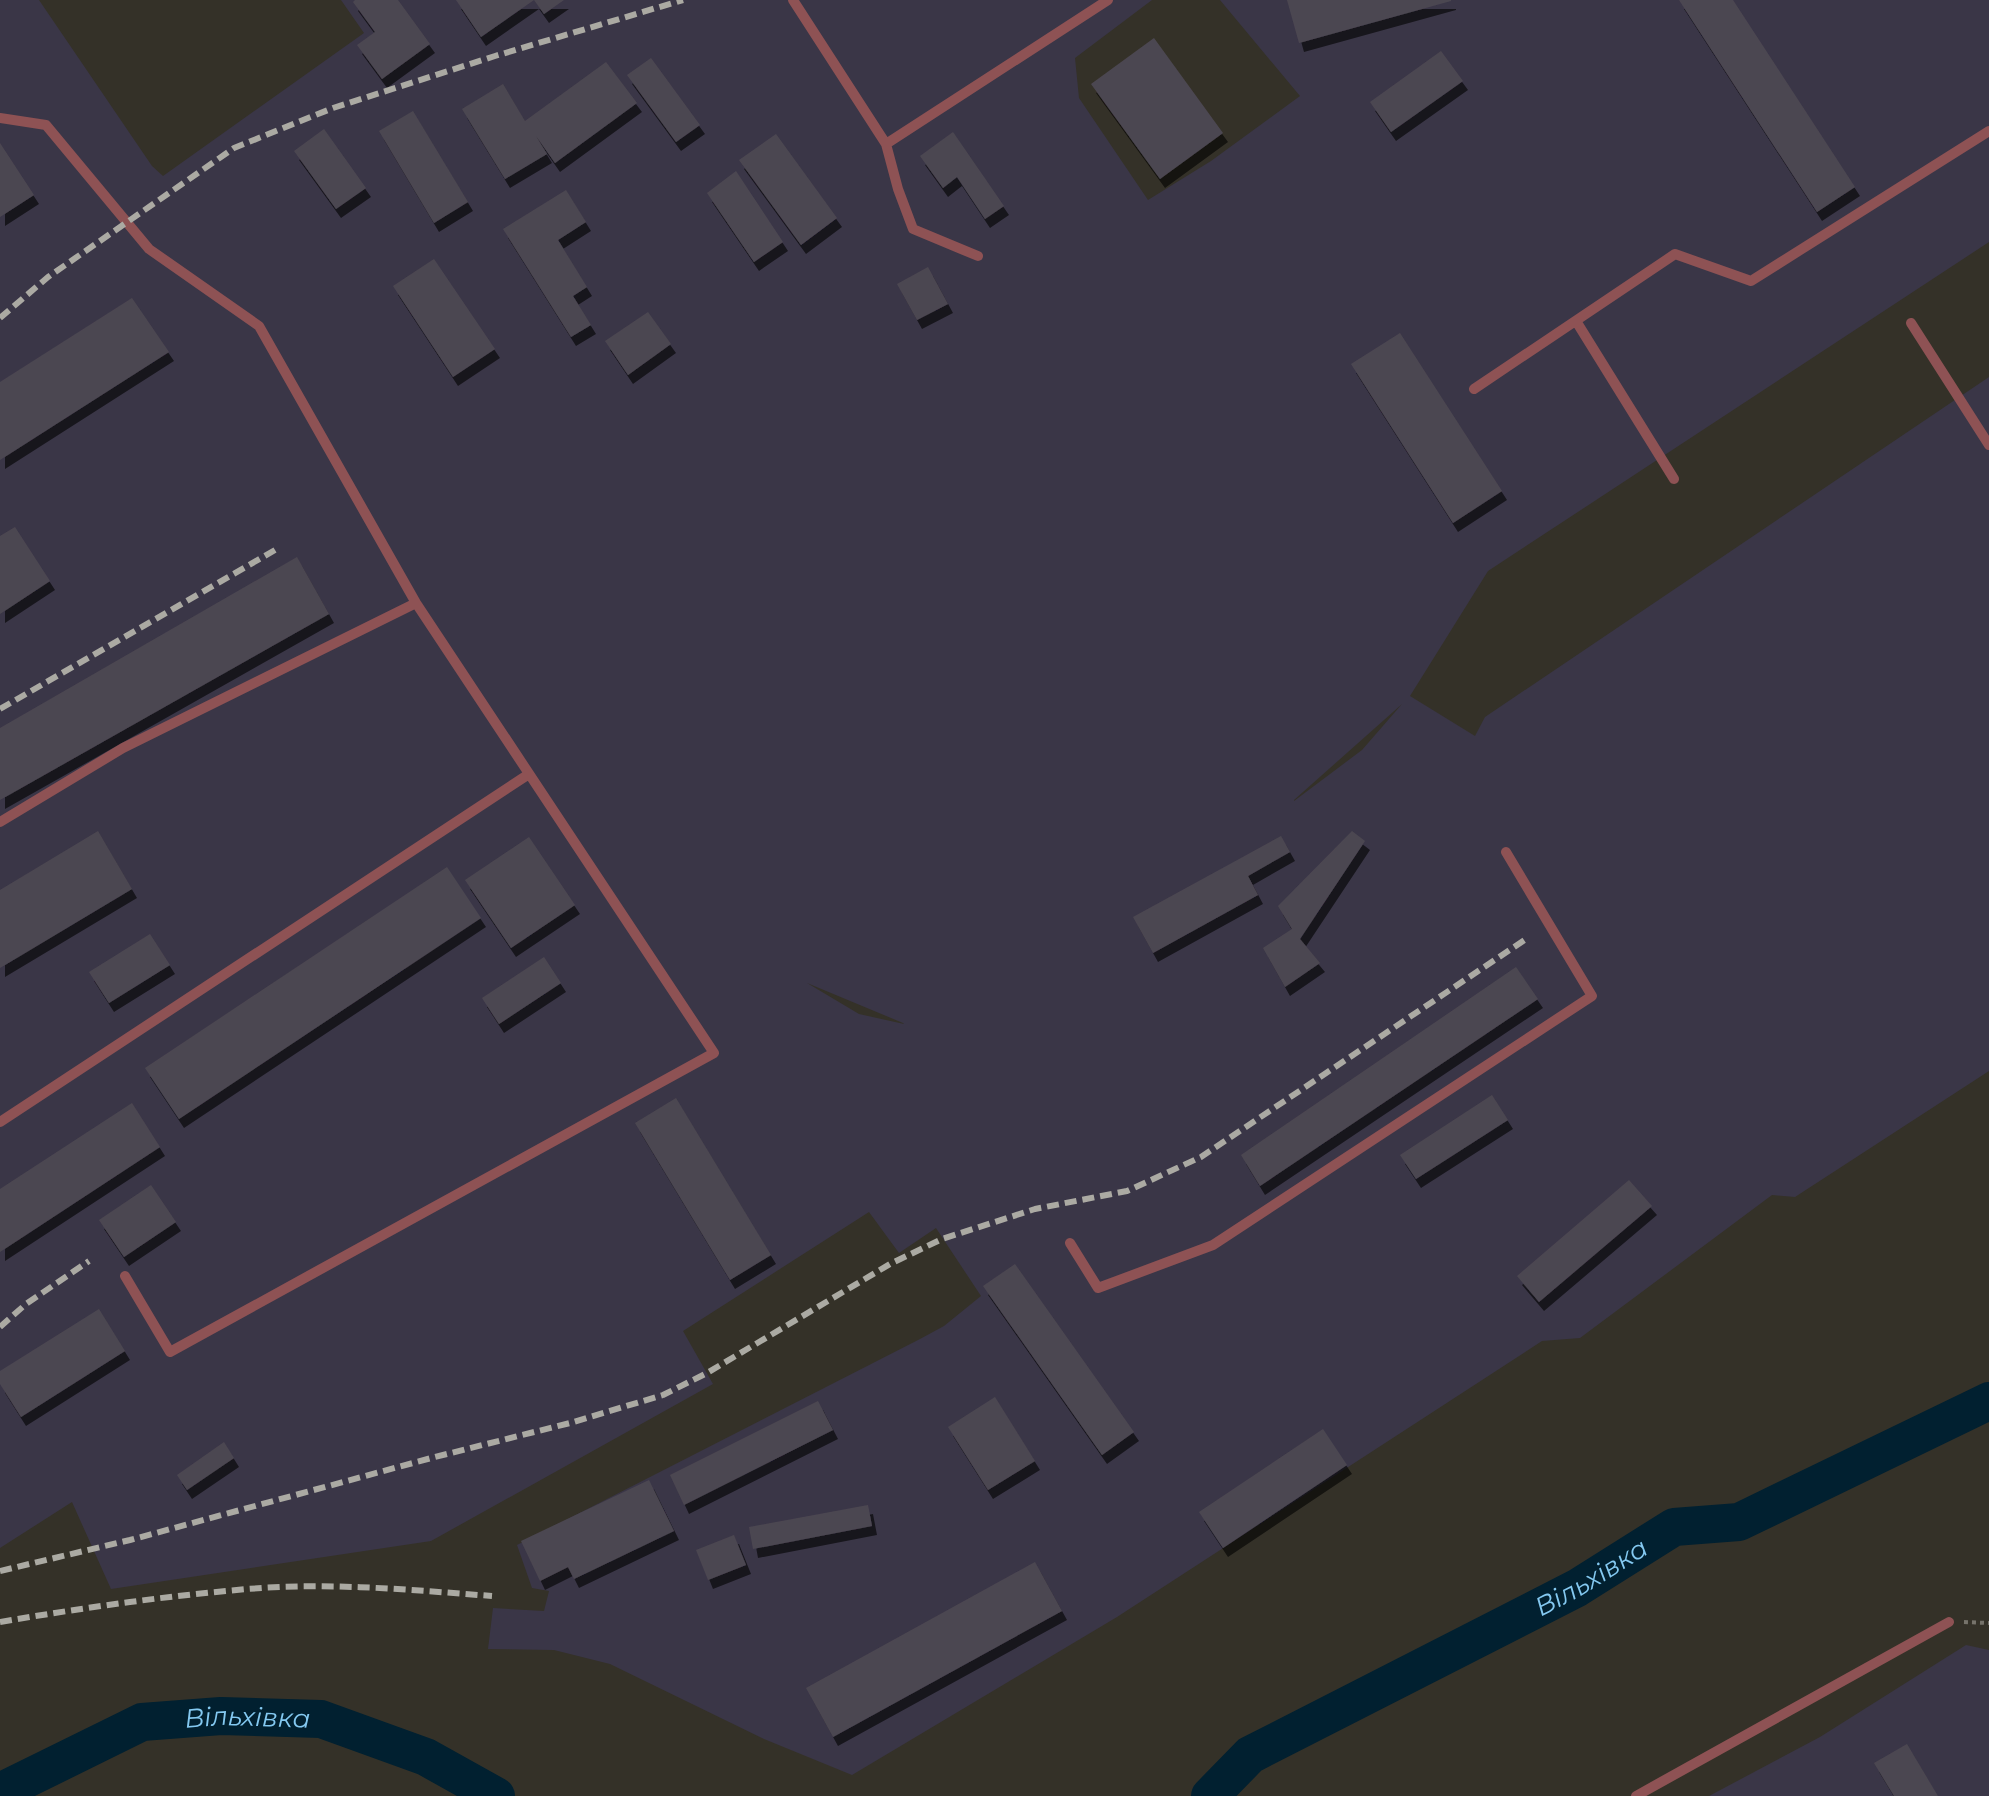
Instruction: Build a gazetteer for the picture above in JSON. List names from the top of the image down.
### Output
{
  "water": ["Вільхівка"]
}
